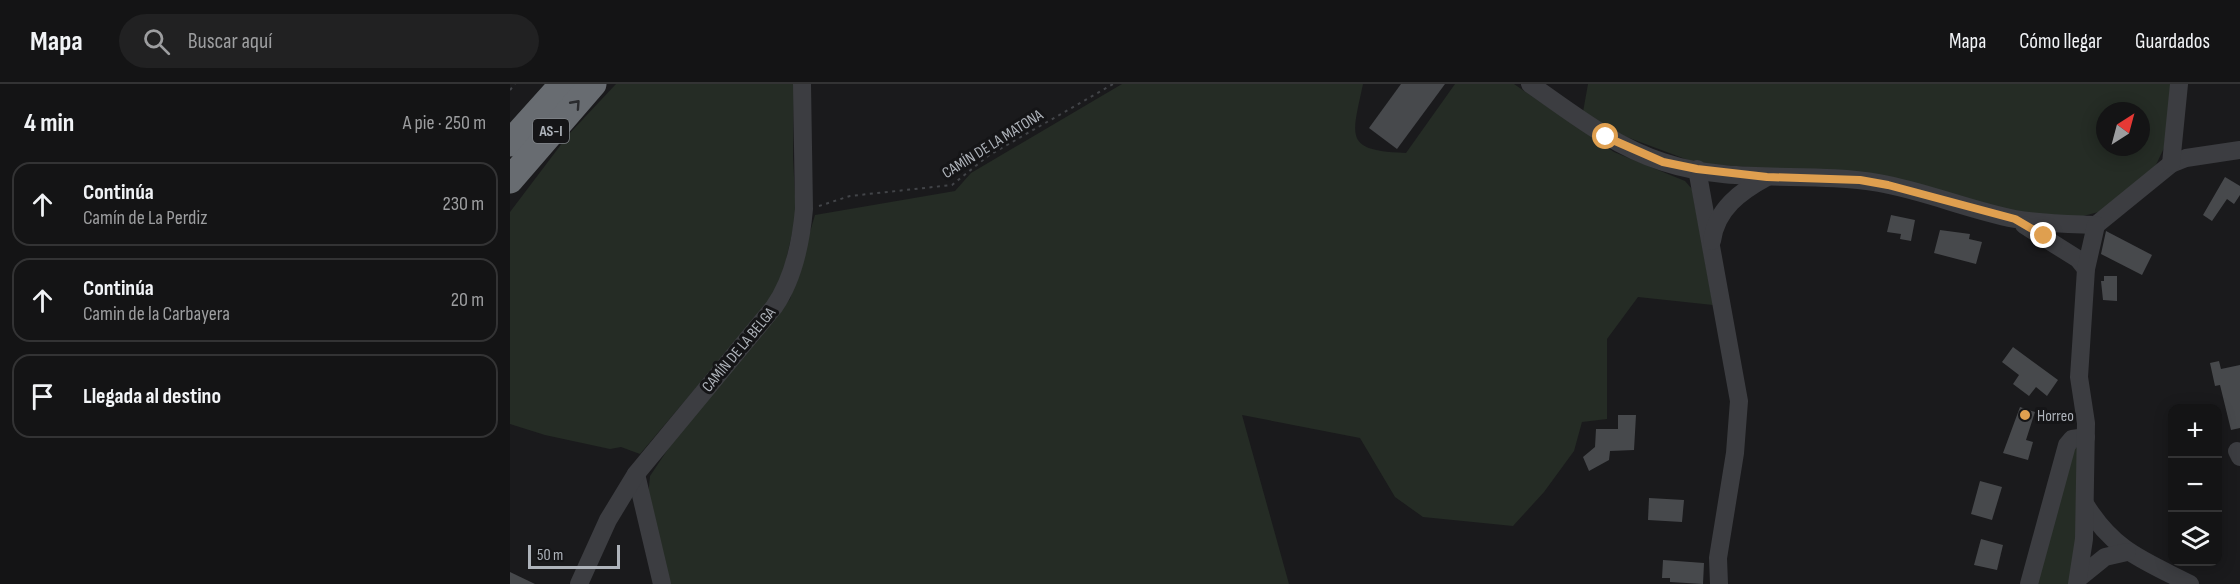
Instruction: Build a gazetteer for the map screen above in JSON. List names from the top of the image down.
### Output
{
  "streets": {
    "highway": ["AS-I"],
    "street": ["CAMÍN DE LA BELGA"],
    "path": ["CAMÍN DE LA MATONA"]
  },
  "crossings": [
    ["CAMÍN DE LA MATONA", "CAMÍN DE LA BELGA"]
  ],
  "places": ["Horreo"],
  "scale_bar": "50 m",
  "north": "top right",
  "page": {
    "header": "Mapa",
    "search": "Buscar aquí",
    "nav": ["Mapa", "Cómo llegar", "Guardados"],
    "heading": ["4 min", "A pie · 250 m"],
    "list": [
      ["Continúa", "Camín de La Perdiz", "230 m"],
      ["Continúa", "Camin de la Carbayera", "20 m"],
      "Llegada al destino"
    ],
    "map_buttons": ["+", "−"],
    "scale": "50 m"
  }
}
